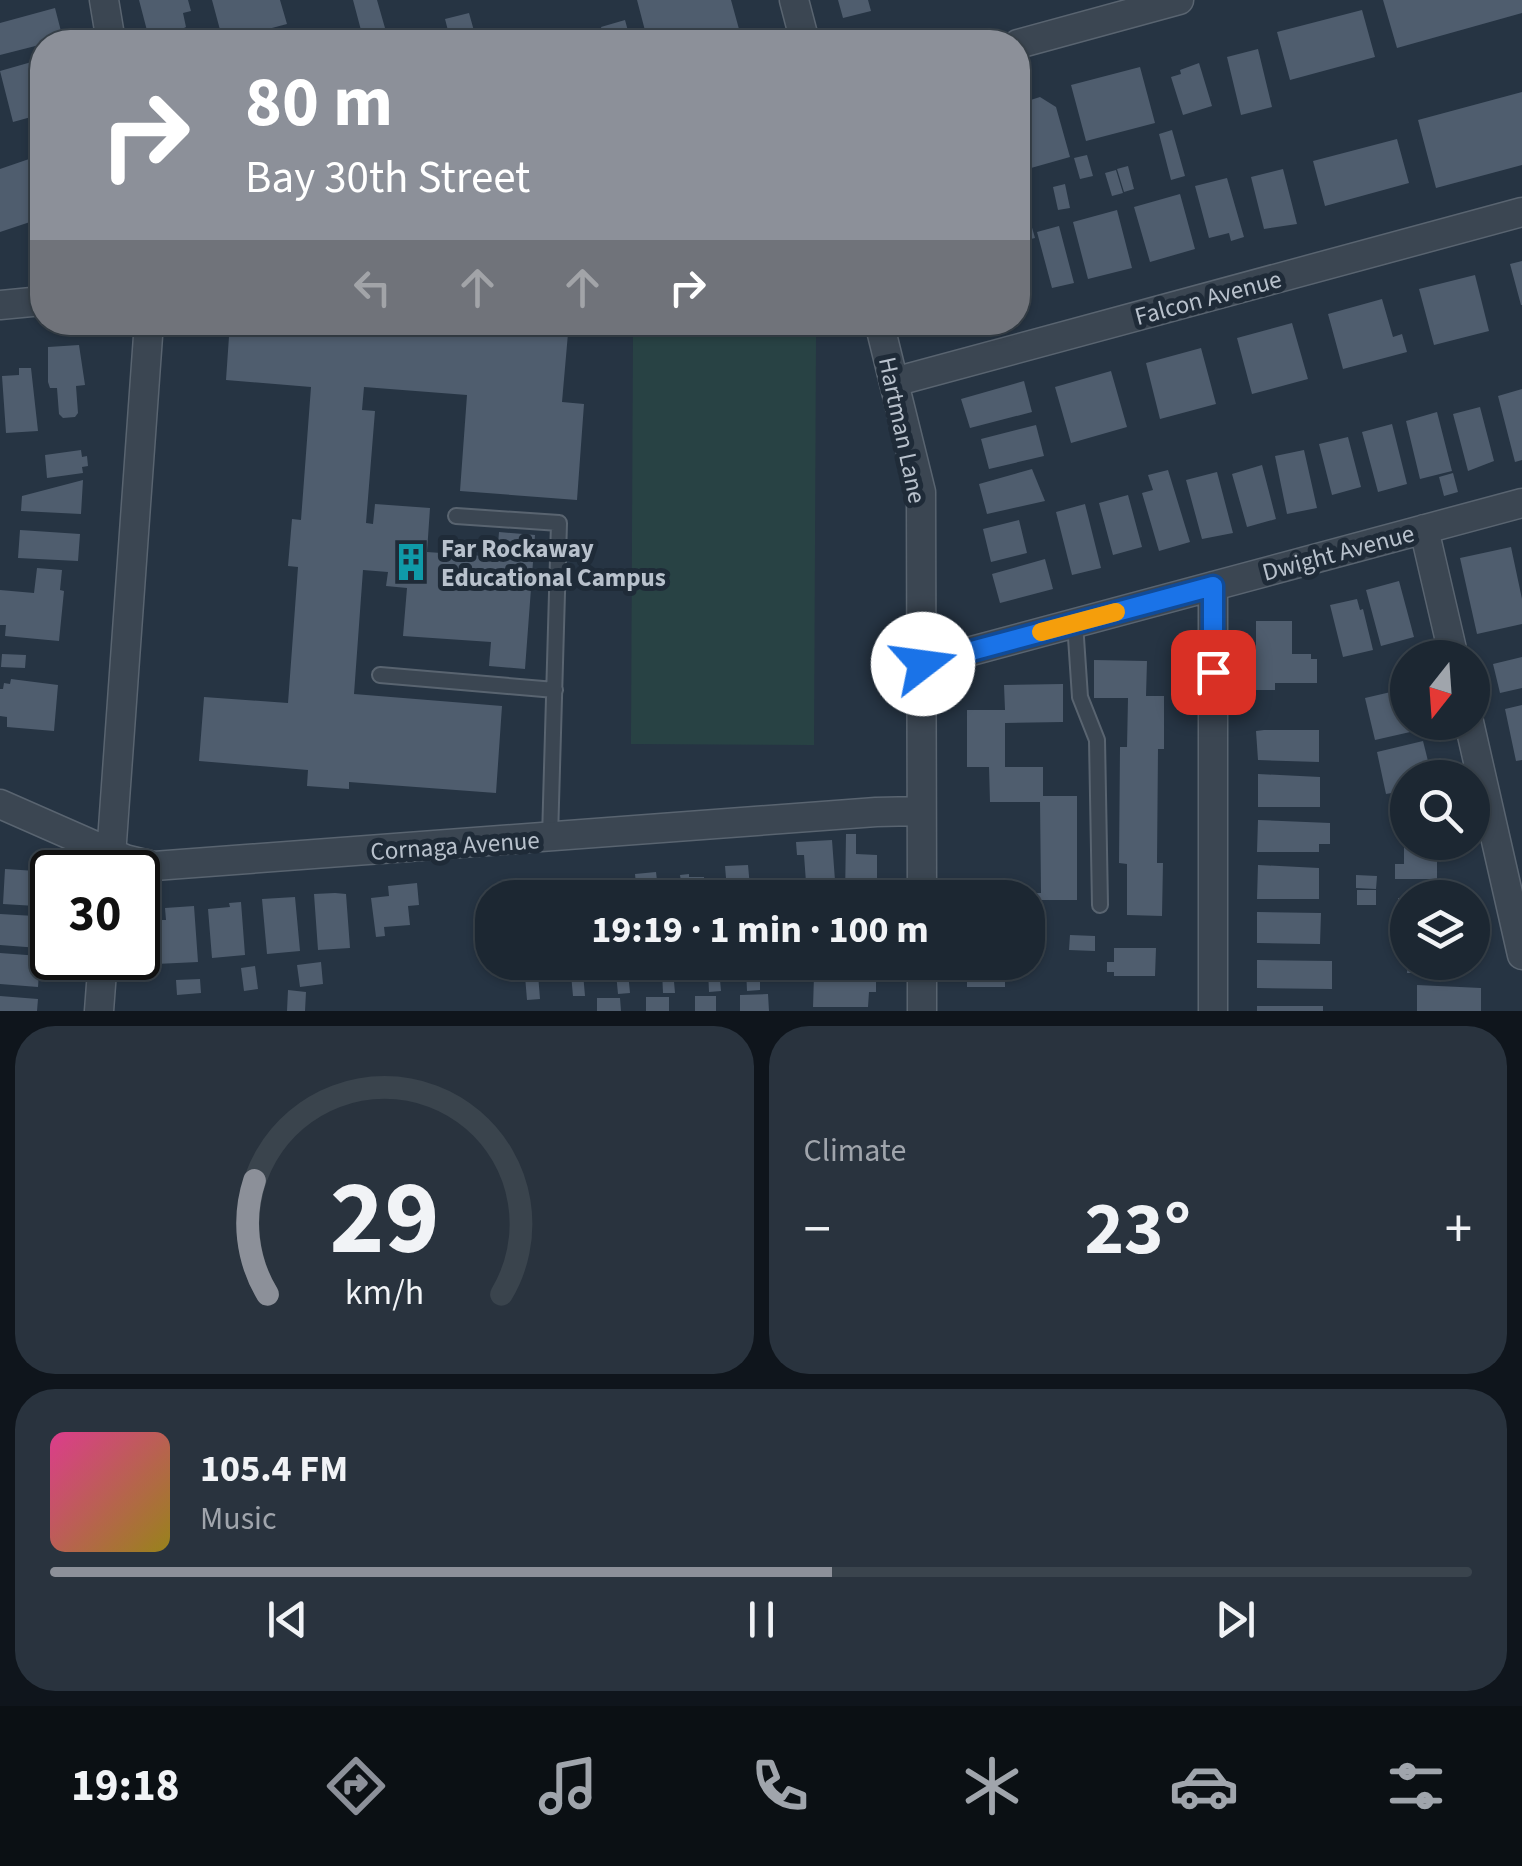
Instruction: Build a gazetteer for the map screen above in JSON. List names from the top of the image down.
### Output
{
  "streets": {
    "street": [
      "Falcon Avenue",
      "Hartman Lane",
      "Dwight Avenue",
      "Cornaga Avenue"
    ]
  },
  "crossings": [
    ["Falcon Avenue", "Hartman Lane"],
    ["Hartman Lane", "Dwight Avenue"],
    ["Hartman Lane", "Cornaga Avenue"]
  ],
  "places": {
    "building": ["Far Rockaway Educational Campus"]
  },
  "north": "bottom",
  "page": {
    "turn": ["80 m", "Bay 30th Street"],
    "limit": "30",
    "trip": "19:19 · 1 min · 100 m",
    "tile": "Climate",
    "heat": ["−", "23°", "+"],
    "song": ["105.4 FM", "Music"],
    "tabs": "19:18",
    "gauge": ["29", "km/h"]
  }
}
